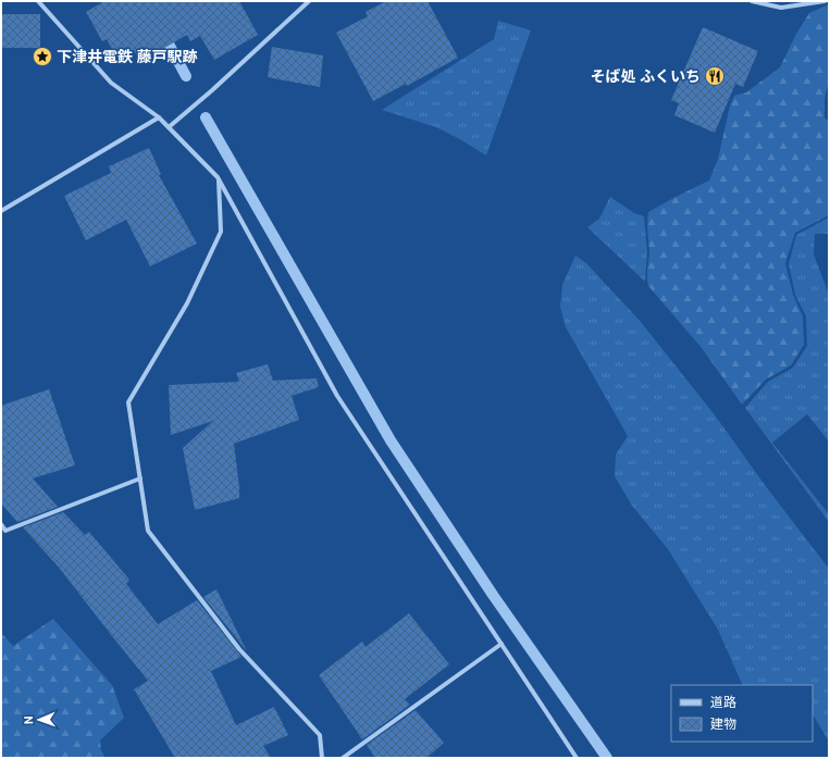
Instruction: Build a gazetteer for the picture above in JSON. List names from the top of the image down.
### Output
{
  "places": {
    "place": ["下津井電鉄 藤戸駅跡"],
    "restaurant": ["そば処 ふくいち"]
  },
  "legend": ["道路", "建物"],
  "north": "left"
}
